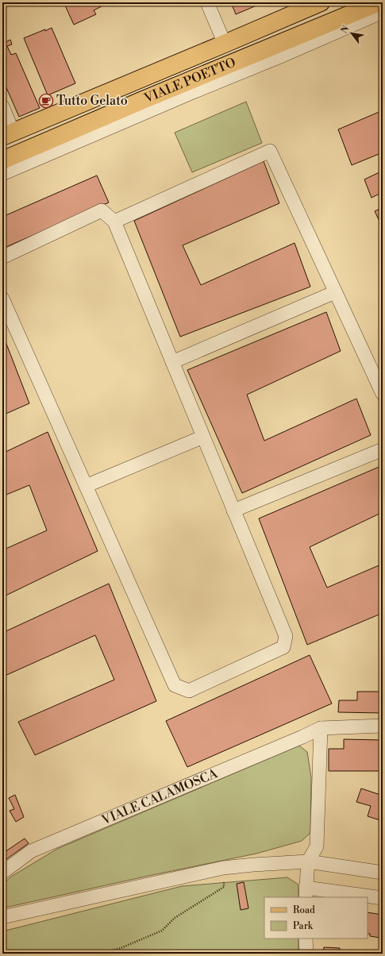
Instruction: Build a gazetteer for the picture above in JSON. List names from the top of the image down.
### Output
{
  "streets": {
    "main road": ["VIALE POETTO"],
    "street": ["VIALE CALAMOSCA"]
  },
  "places": {
    "cafe": ["Tutto Gelato"]
  },
  "legend": ["Road", "Park"],
  "north": "top left"
}
